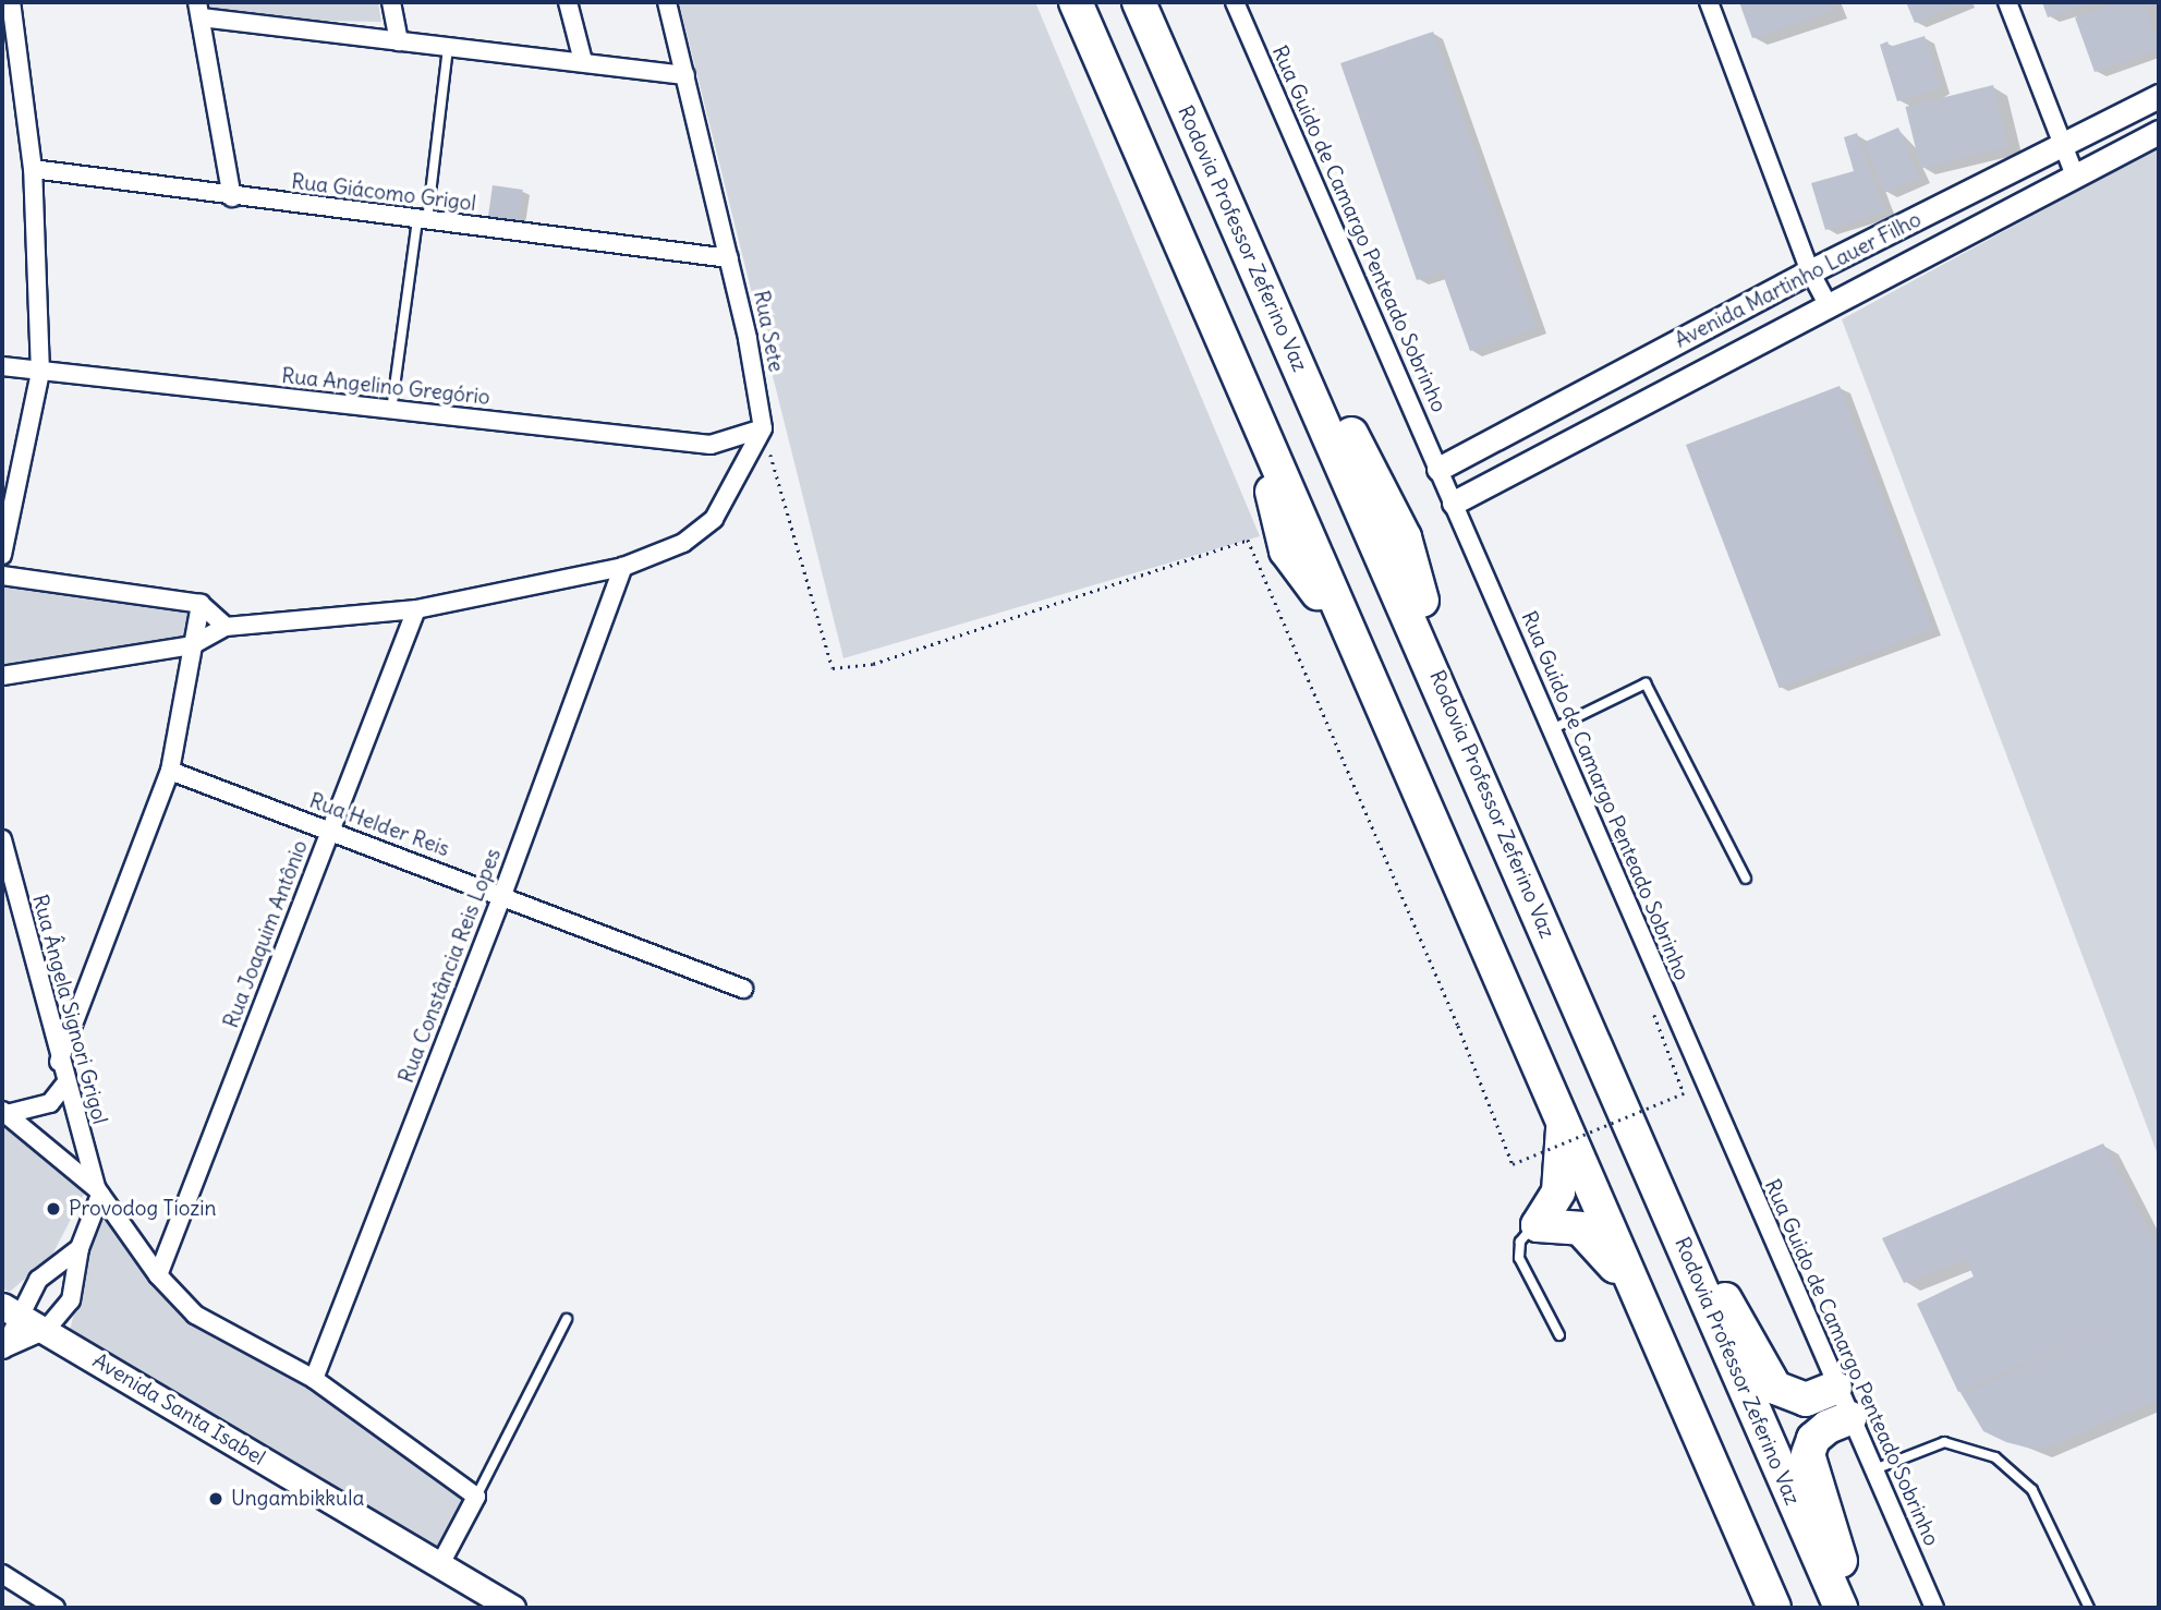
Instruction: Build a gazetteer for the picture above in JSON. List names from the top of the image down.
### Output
{
  "streets": {
    "highway": ["Rodovia Professor Zeferino Vaz"],
    "main road": ["Avenida Santa Isabel"],
    "street": [
      "Rua Giácomo Grigol",
      "Rua Guido de Camargo Penteado Sobrinho",
      "Avenida Martinho Lauer Filho",
      "Rua Sete",
      "Rua Angelino Gregório",
      "Rua Helder Reis",
      "Rua Joaquim Antônio",
      "Rua Constância Reis Lopes",
      "Rua Ângela Signori Grigol"
    ]
  },
  "crossings": [
    ["Rua Giácomo Grigol", "Rua Sete"],
    ["Rua Guido de Camargo Penteado Sobrinho", "Avenida Martinho Lauer Filho"],
    ["Rua Sete", "Rua Angelino Gregório"],
    ["Rua Helder Reis", "Rua Joaquim Antônio"],
    ["Rua Helder Reis", "Rua Constância Reis Lopes"]
  ],
  "places": ["Provodog Tiozin", "Ungambikkula"]
}
